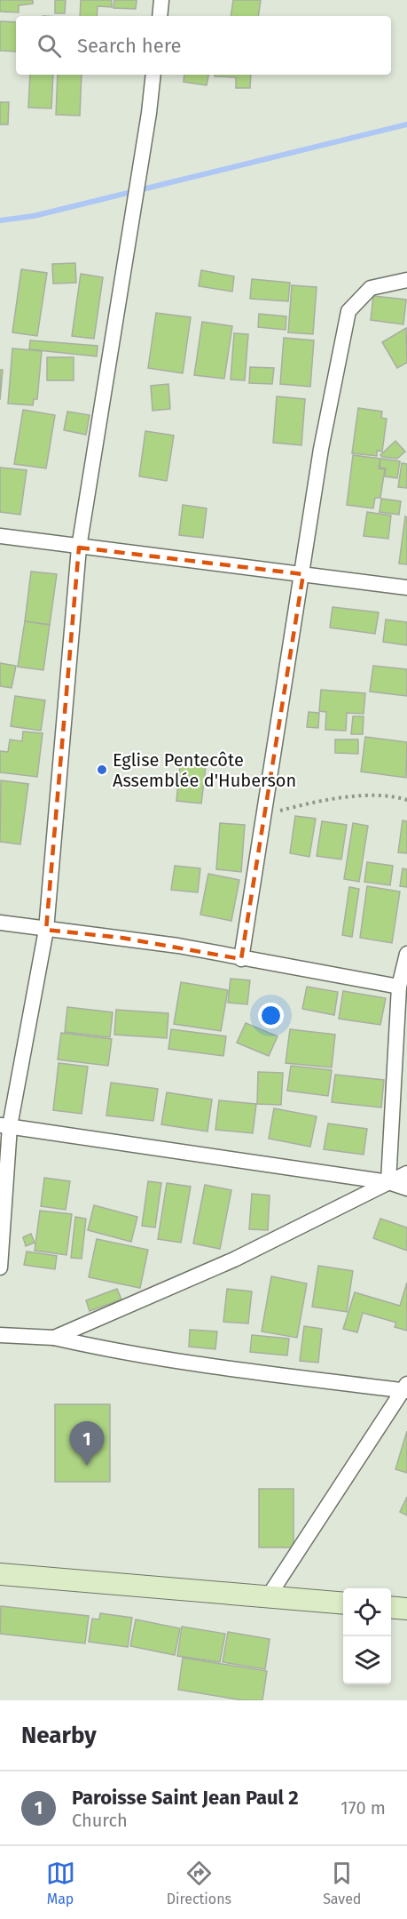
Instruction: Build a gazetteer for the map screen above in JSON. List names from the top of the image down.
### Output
{
  "places": ["Eglise Pentecôte Assemblée d'Huberson"],
  "page": {
    "search": "Search here",
    "pins": "1",
    "heading": "Nearby",
    "list": [
      {
        "mark": "1",
        "name": "Paroisse Saint Jean Paul 2",
        "note": "Church",
        "value": "170 m"
      }
    ],
    "nav": ["Map", "Directions", "Saved"]
  }
}
